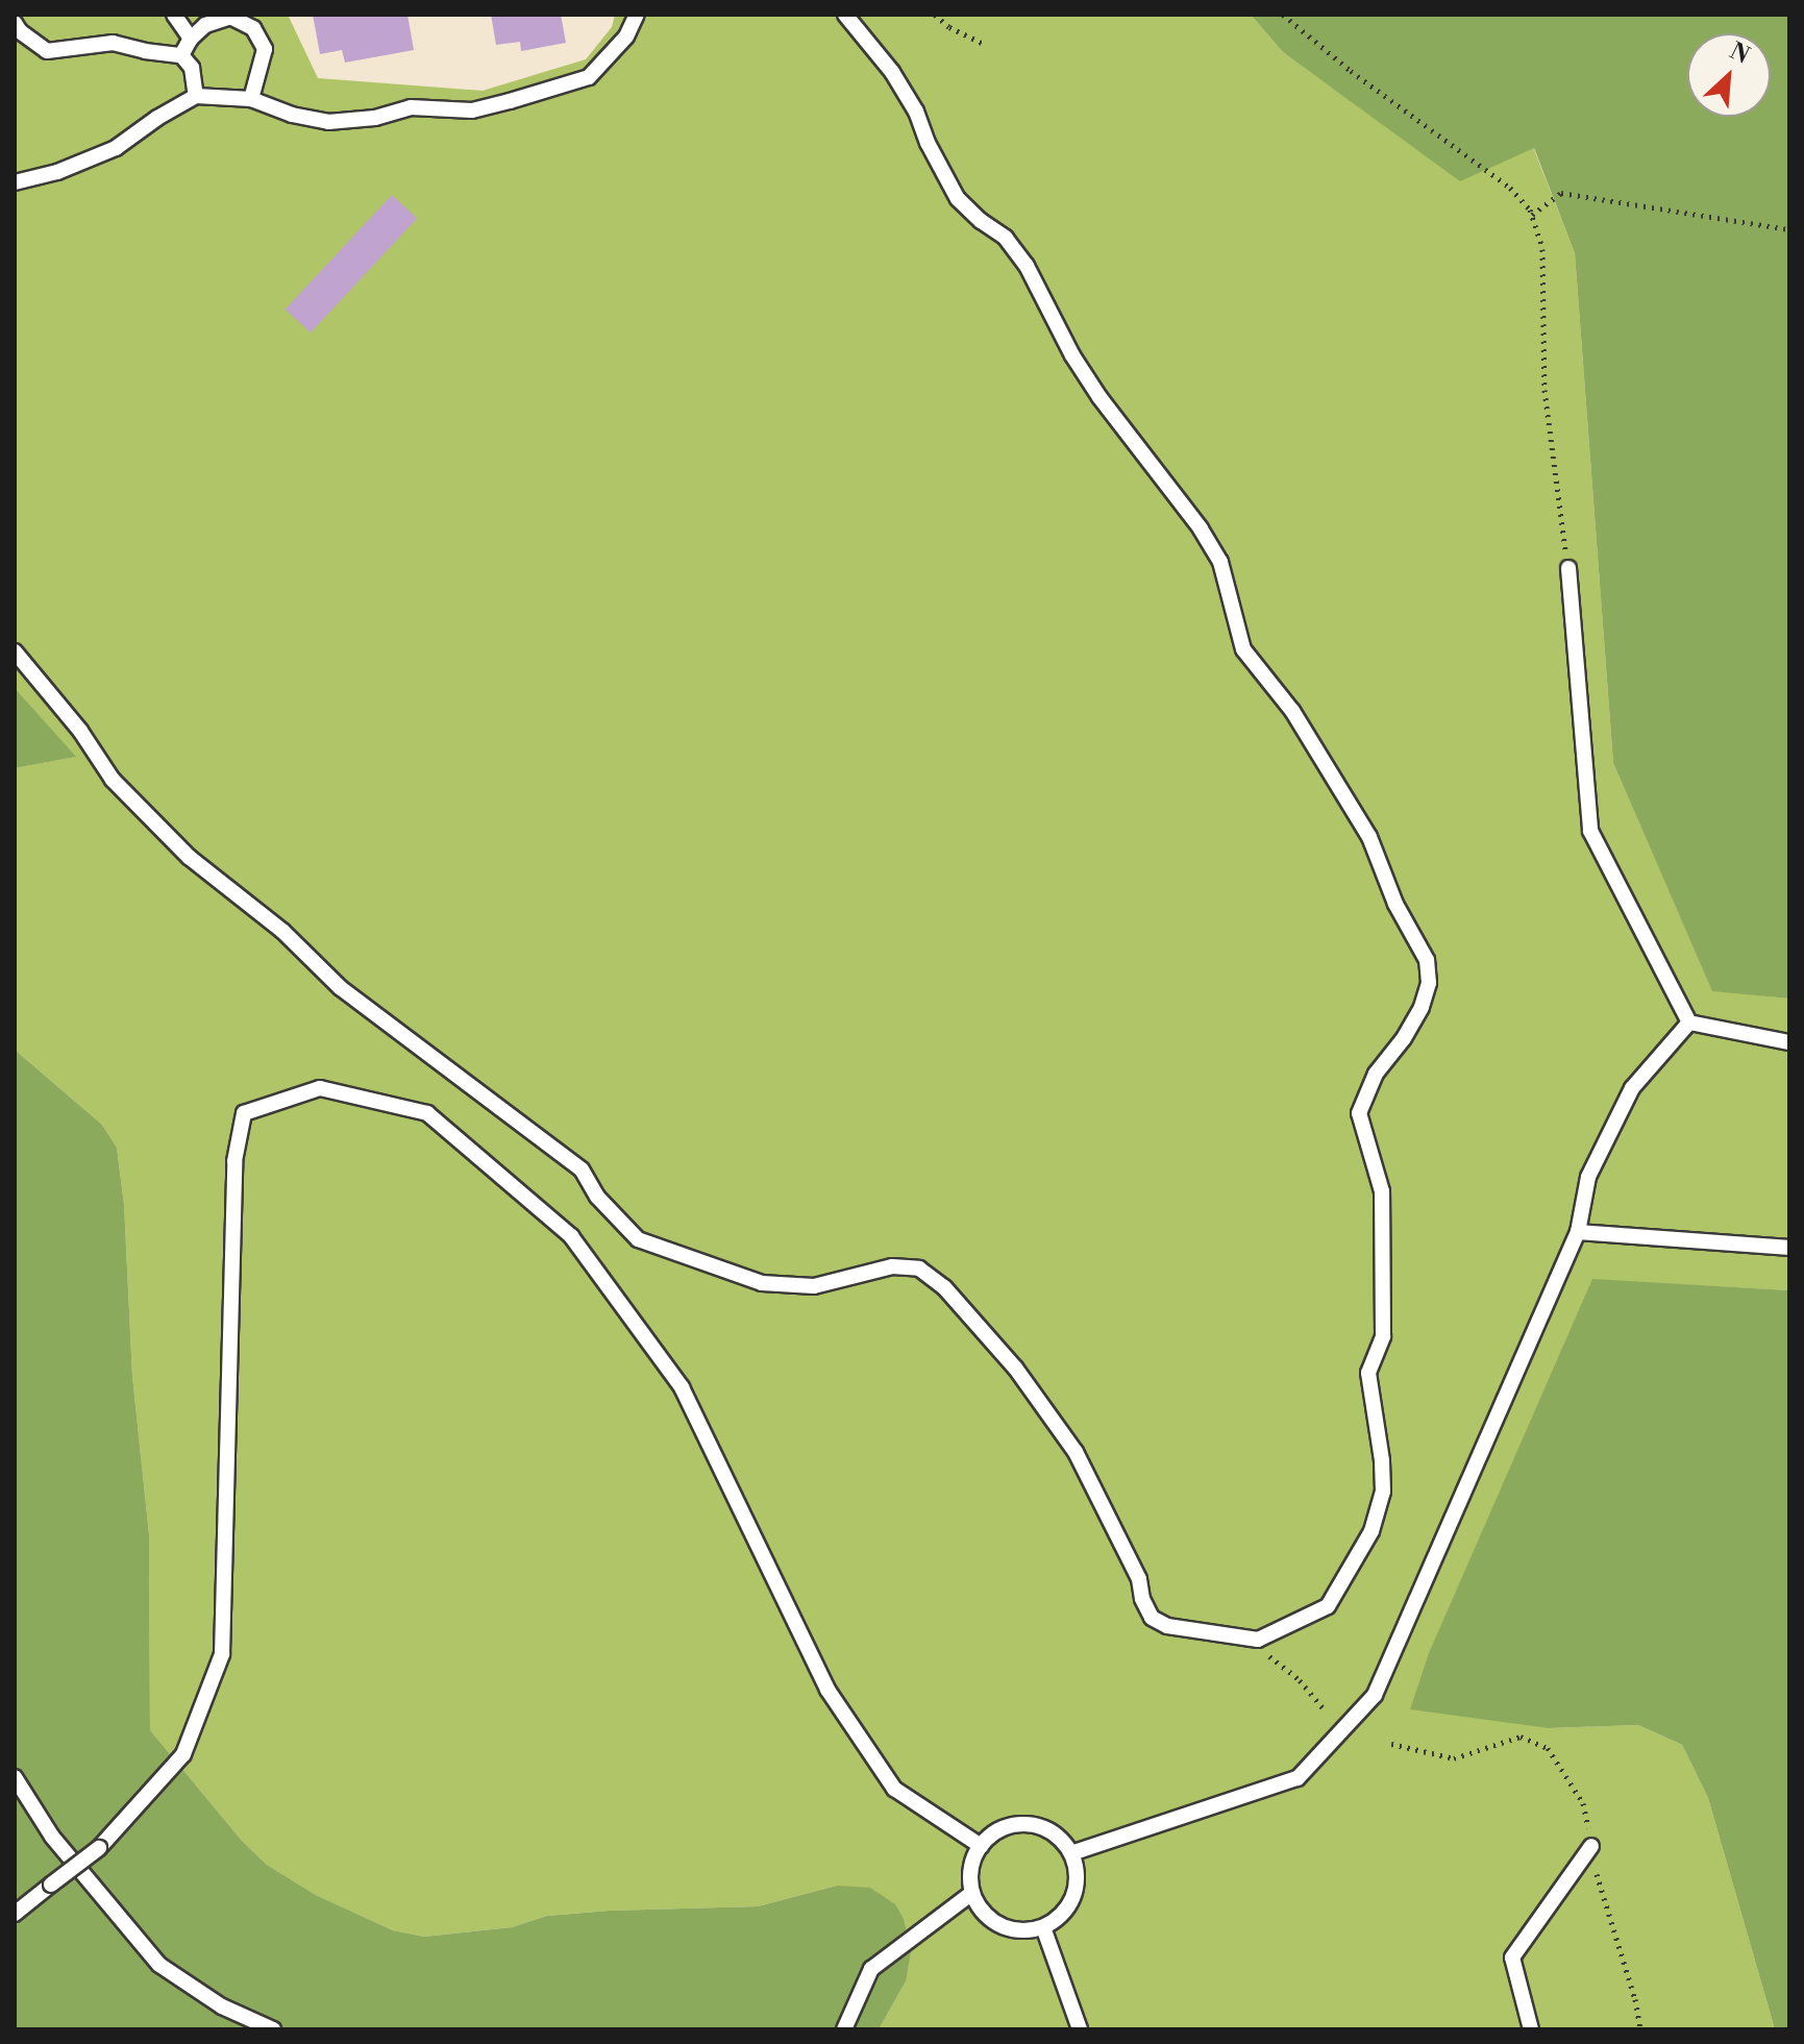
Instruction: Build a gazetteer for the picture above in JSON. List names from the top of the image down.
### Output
{
  "north": "top right"
}
